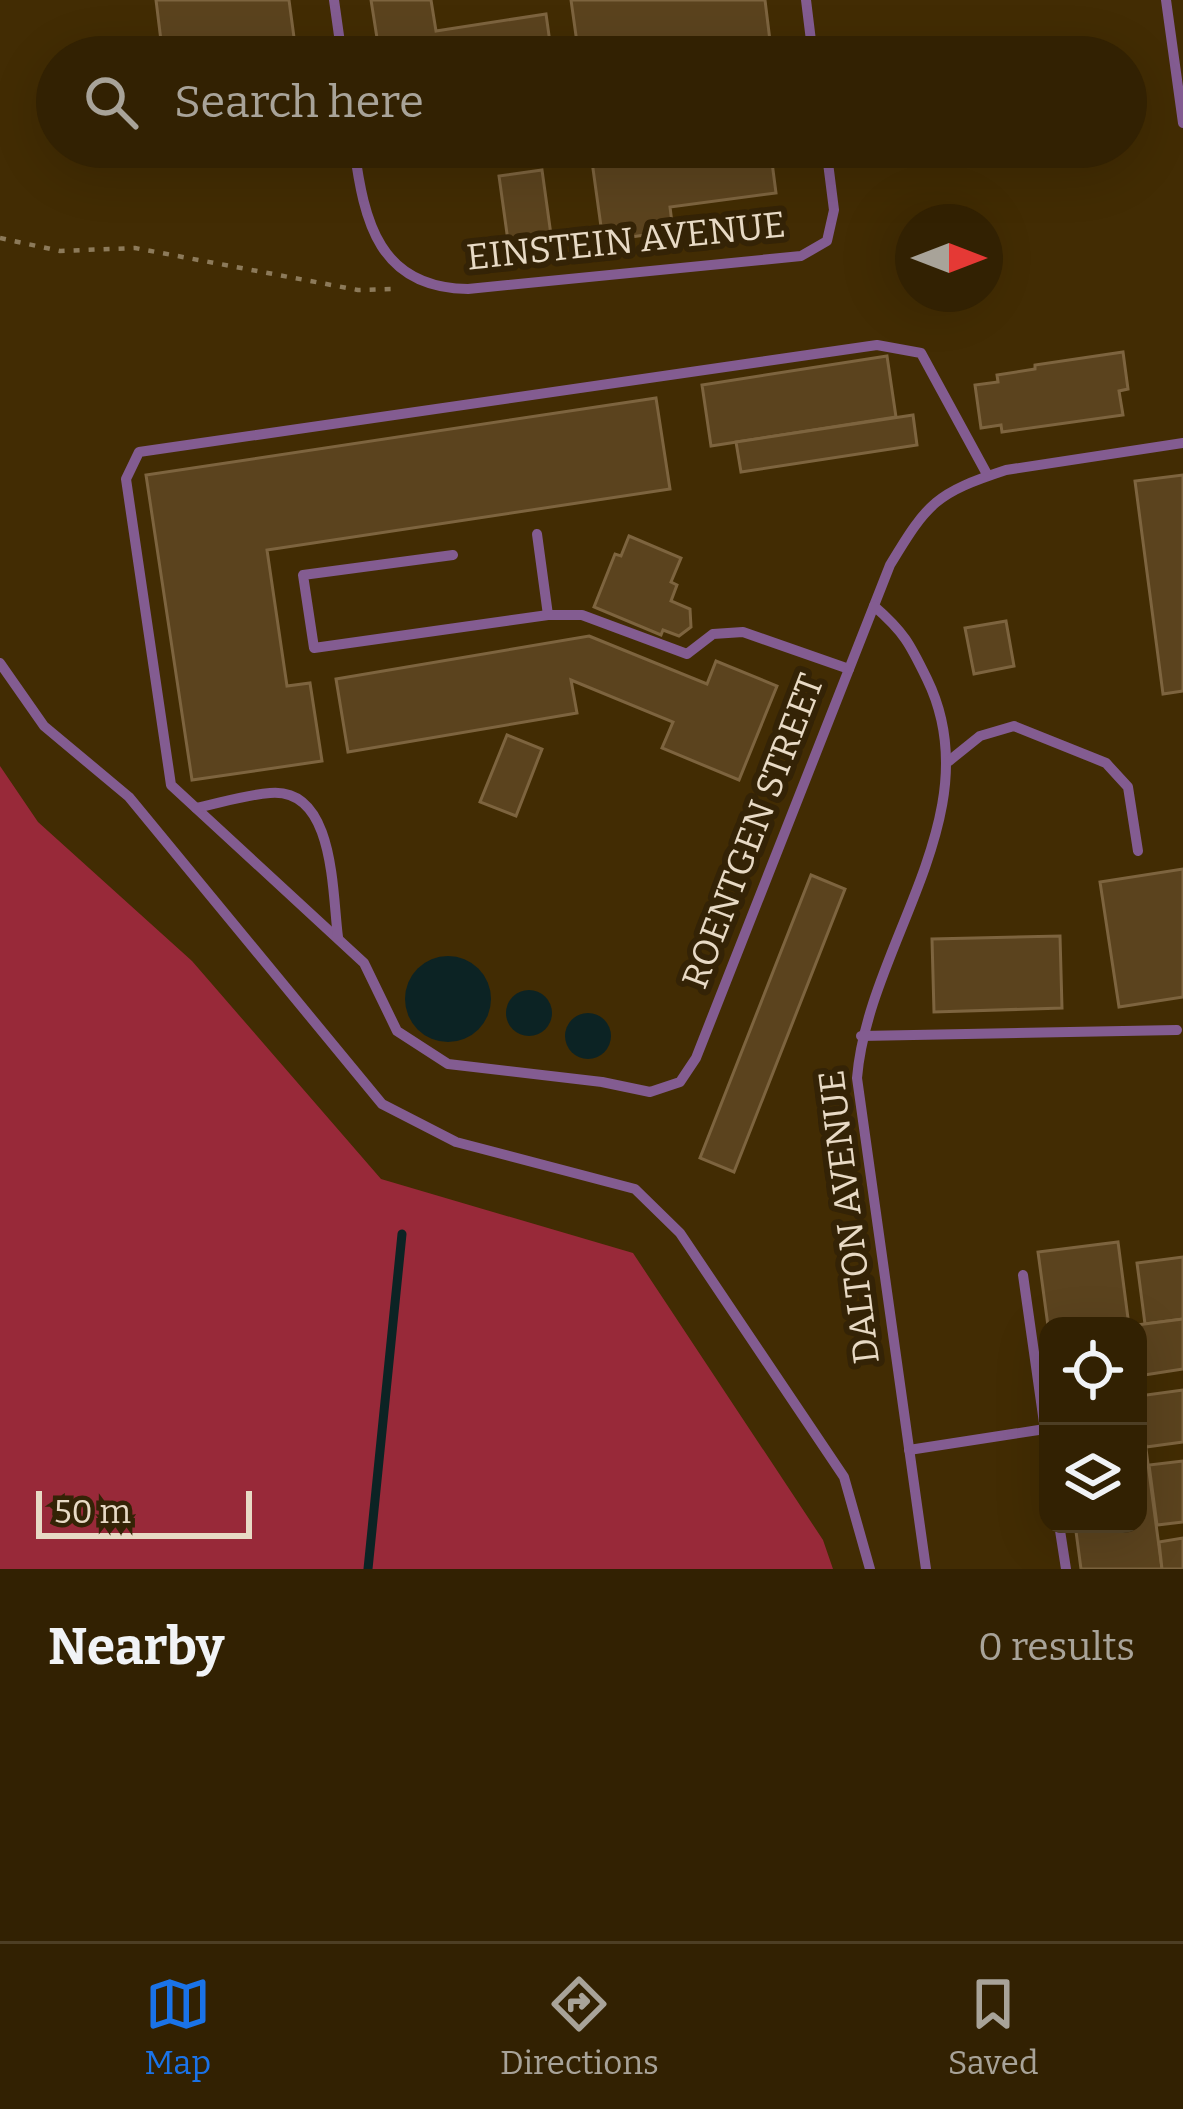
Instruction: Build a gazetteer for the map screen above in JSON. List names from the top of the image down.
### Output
{
  "streets": {
    "lane": ["EINSTEIN AVENUE", "ROENTGEN STREET", "DALTON AVENUE"]
  },
  "crossings": [
    ["ROENTGEN STREET", "DALTON AVENUE"]
  ],
  "scale_bar": "50 m",
  "north": "right",
  "page": {
    "search": "Search here",
    "scale": "50 m",
    "heading": ["Nearby", "0 results"],
    "nav": ["Map", "Directions", "Saved"]
  }
}
